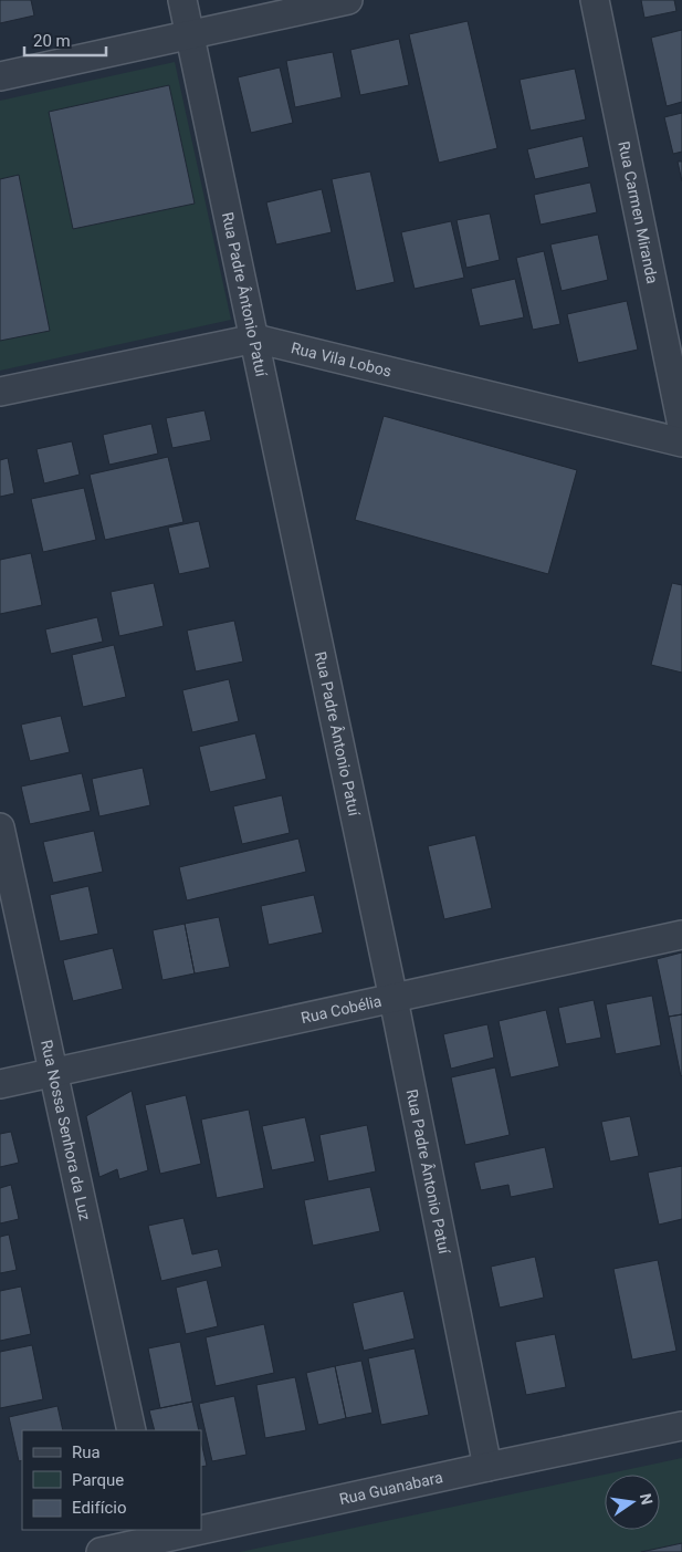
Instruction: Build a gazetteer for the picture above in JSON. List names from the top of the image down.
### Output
{
  "streets": {
    "street": [
      "Rua Carmen Miranda",
      "Rua Padre Ântonio Patuí",
      "Rua Vila Lobos",
      "Rua Cobélia",
      "Rua Nossa Senhora da Luz",
      "Rua Guanabara"
    ]
  },
  "crossings": [
    ["Rua Padre Ântonio Patuí", "Rua Vila Lobos"],
    ["Rua Padre Ântonio Patuí", "Rua Cobélia"],
    ["Rua Padre Ântonio Patuí", "Rua Guanabara"],
    ["Rua Cobélia", "Rua Nossa Senhora da Luz"]
  ],
  "legend": ["Rua", "Parque", "Edifício"],
  "scale_bar": "20 m",
  "north": "right"
}
